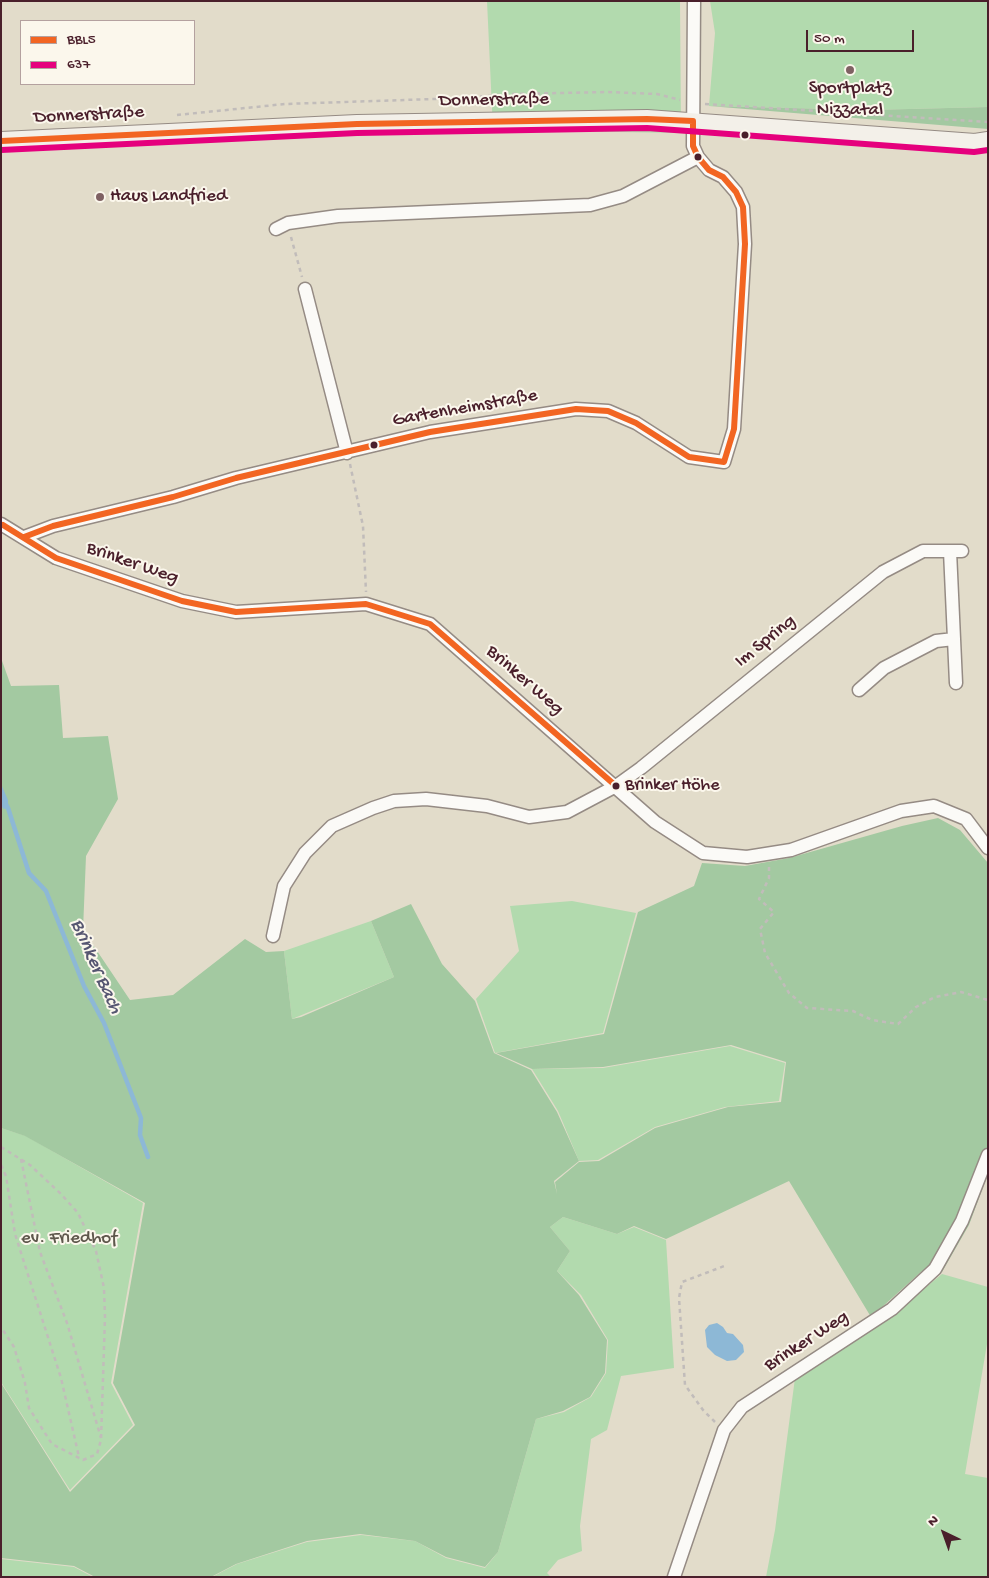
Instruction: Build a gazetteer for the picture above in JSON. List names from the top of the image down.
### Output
{
  "streets": {
    "main road": ["Donnerstraße"],
    "street": ["Gartenheimstraße", "Brinker Weg", "Im Spring"]
  },
  "crossings": [
    ["Gartenheimstraße", "Brinker Weg"],
    ["Brinker Weg", "Im Spring"]
  ],
  "water": ["Brinker Bach"],
  "parks": ["ev. Friedhof"],
  "places": ["Sportplatz Nizzatal", "Haus Landfried", "Brinker Höhe"],
  "lines": ["transit line BBL5", "transit line 637"],
  "legend": ["BBL5", "637"],
  "scale_bar": "50 m",
  "north": "top left"
}
